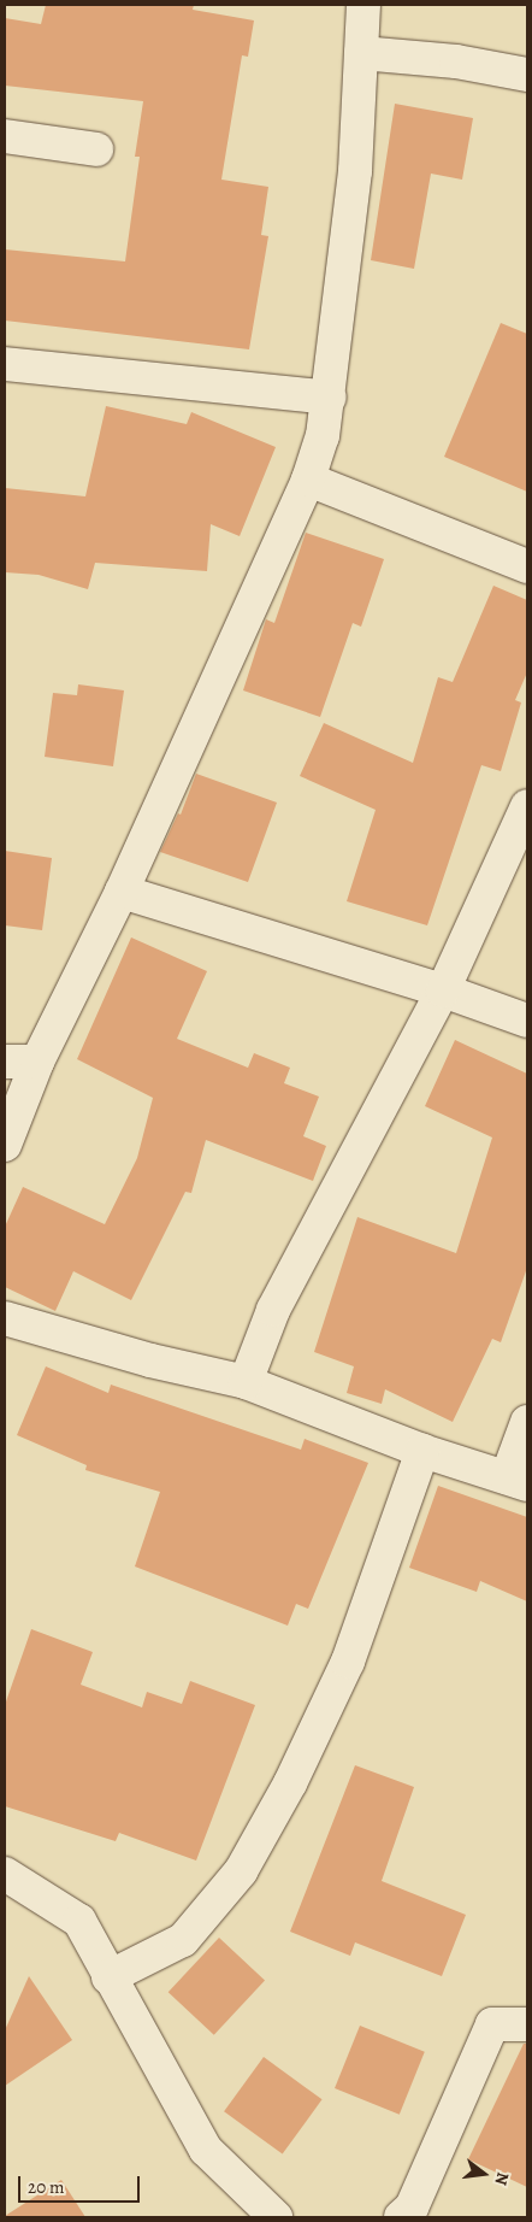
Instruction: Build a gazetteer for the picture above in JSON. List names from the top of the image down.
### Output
{
  "scale_bar": "20 m",
  "north": "right"
}
